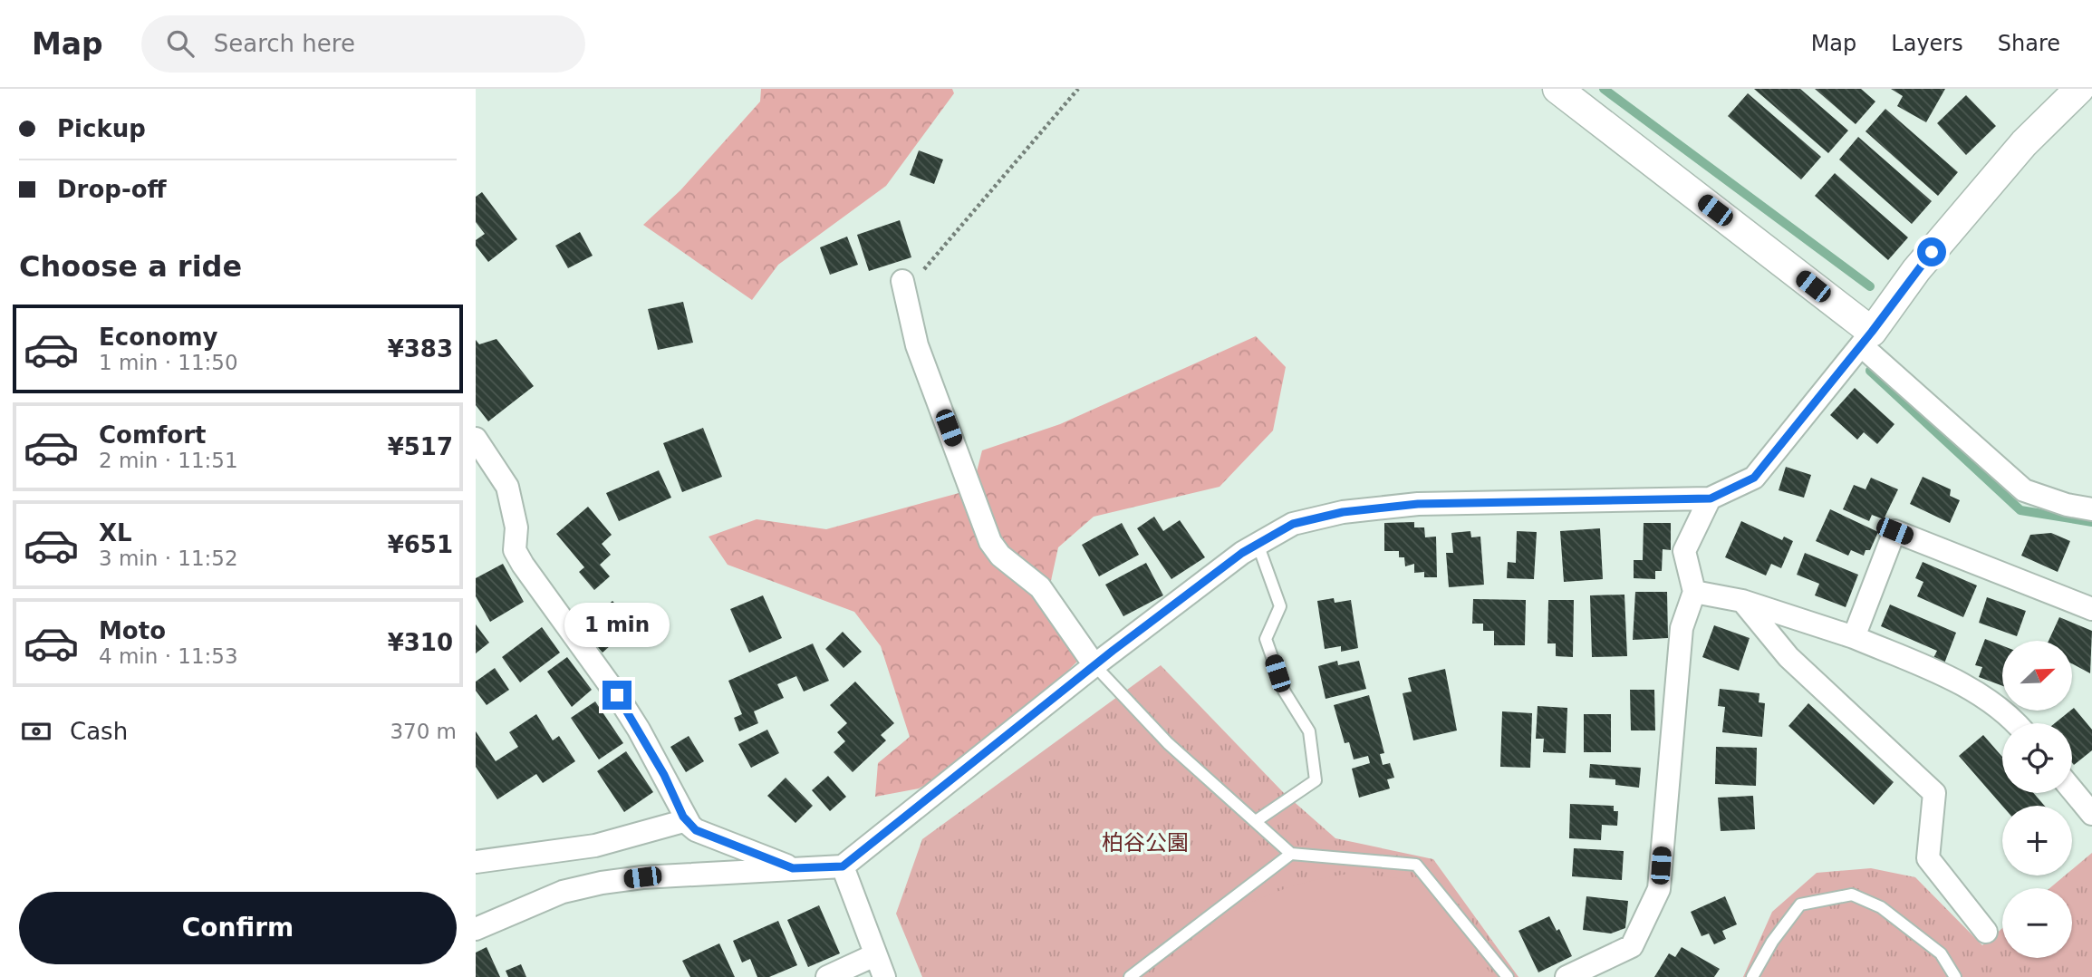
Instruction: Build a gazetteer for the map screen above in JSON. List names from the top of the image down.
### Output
{
  "parks": ["柏谷公園"],
  "north": "top right",
  "page": {
    "header": "Map",
    "search": "Search here",
    "nav": ["Map", "Layers", "Share"],
    "banner": ["Pickup", "Drop-off"],
    "heading": "Choose a ride",
    "list": [
      {
        "name": "Economy",
        "note": "1 min · 11:50",
        "value": "¥383"
      },
      {
        "name": "Comfort",
        "note": "2 min · 11:51",
        "value": "¥517"
      },
      {
        "name": "XL",
        "note": "3 min · 11:52",
        "value": "¥651"
      },
      {
        "name": "Moto",
        "note": "4 min · 11:53",
        "value": "¥310"
      }
    ],
    "bubble": "1 min",
    "map_buttons": ["+", "−"],
    "pay": ["Cash", "370 m"],
    "buttons": "Confirm"
  }
}
